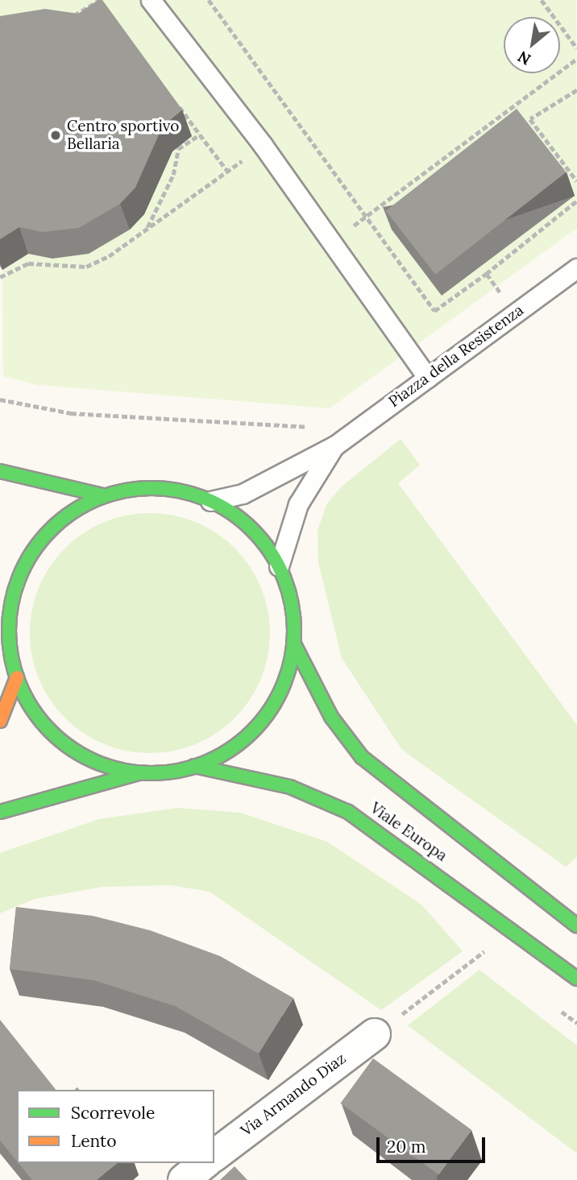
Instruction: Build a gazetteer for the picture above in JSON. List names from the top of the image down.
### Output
{
  "streets": {
    "main road": ["Viale Europa"],
    "street": ["Via Armando Diaz"],
    "lane": ["Piazza della Resistenza"]
  },
  "crossings": [
    ["Piazza della Resistenza", "Viale Europa"]
  ],
  "places": ["Centro sportivo Bellaria"],
  "legend": ["Scorrevole", "Lento"],
  "scale_bar": "20 m",
  "north": "bottom left"
}
